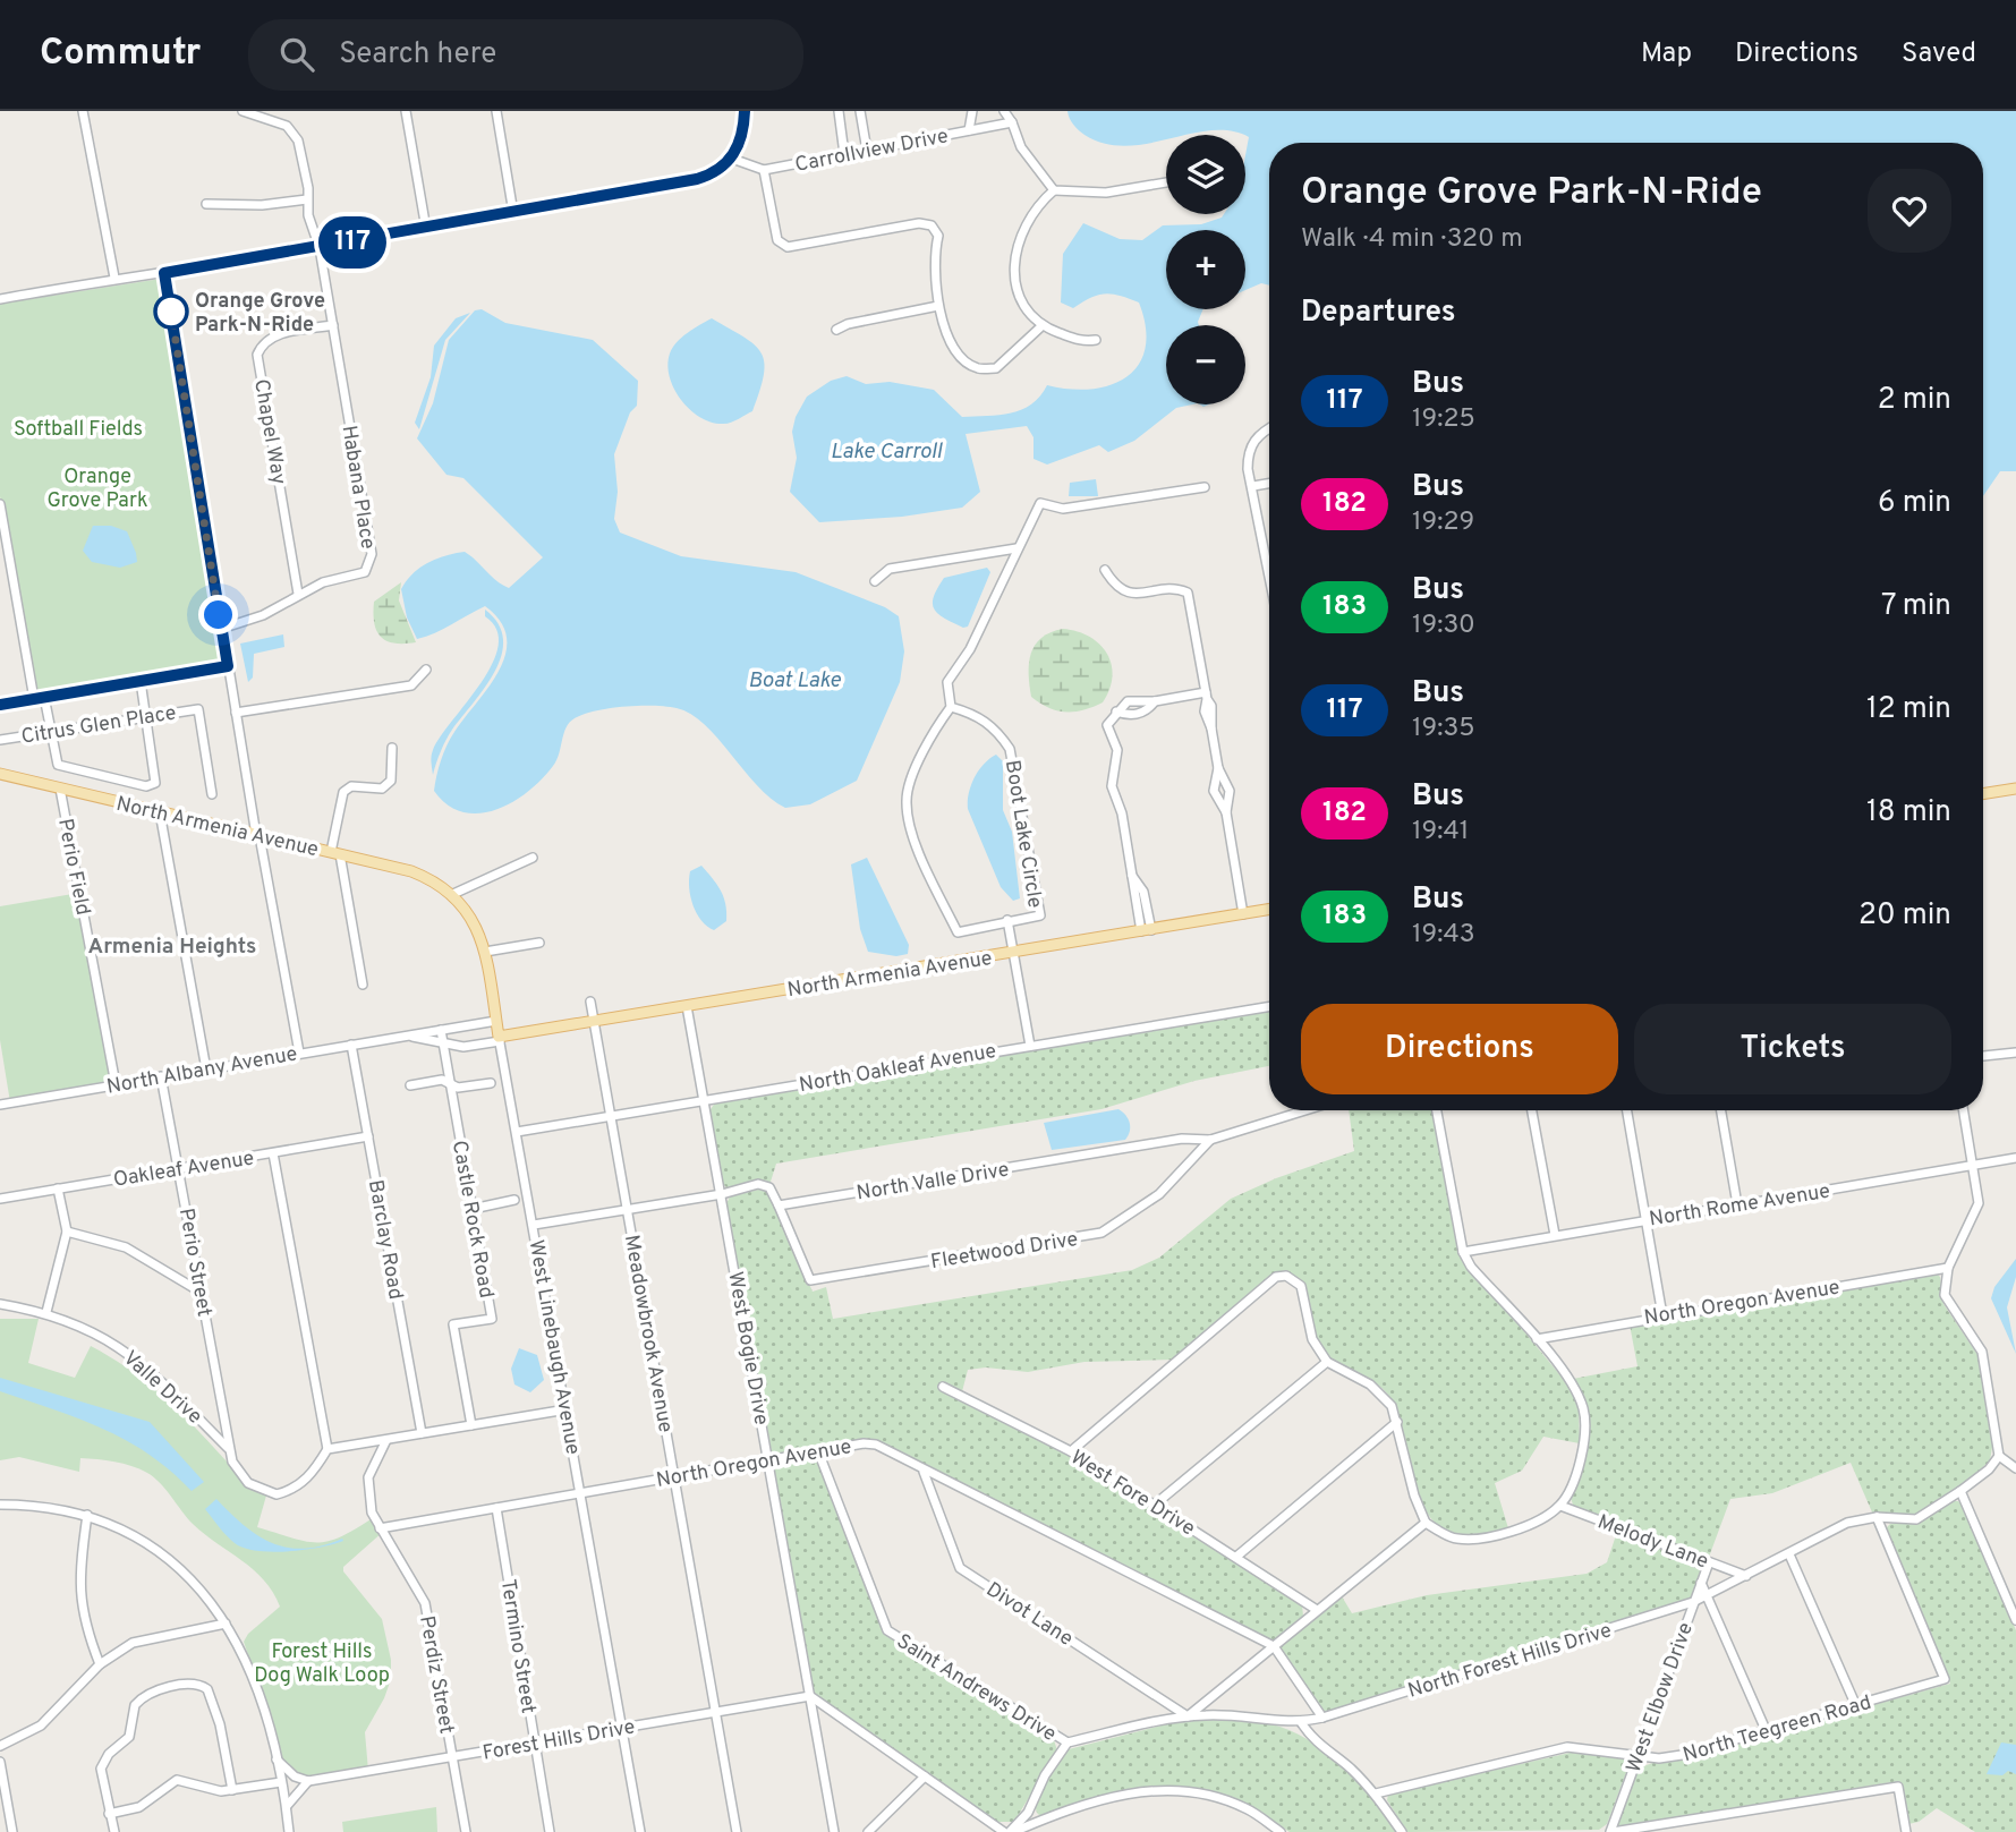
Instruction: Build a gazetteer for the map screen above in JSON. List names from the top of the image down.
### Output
{
  "streets": {
    "main road": ["North Armenia Avenue", "West Linebaugh Avenue"],
    "street": [
      "Carrollview Drive",
      "Chapel Way",
      "Habana Place",
      "Citrus Glen Place",
      "Boot Lake Circle",
      "Perio Field",
      "North Oakleaf Avenue",
      "North Albany Avenue",
      "Oakleaf Avenue",
      "North Valle Drive",
      "North Rome Avenue",
      "Castle Rock Road",
      "Barclay Road",
      "Fleetwood Drive",
      "Perio Street",
      "North Oregon Avenue",
      "Meadowbrook Avenue",
      "West Bogie Drive",
      "Valle Drive",
      "West Fore Drive",
      "Melody Lane",
      "Divot Lane",
      "Termino Street",
      "North Forest Hills Drive",
      "Perdiz Street",
      "Saint Andrews Drive",
      "West Elbow Drive",
      "North Teegreen Road",
      "Forest Hills Drive"
    ]
  },
  "crossings": [
    ["Chapel Way", "Habana Place"],
    ["North Armenia Avenue", "Perio Field"],
    ["North Armenia Avenue", "North Albany Avenue"],
    ["North Armenia Avenue", "Meadowbrook Avenue"],
    ["North Armenia Avenue", "West Linebaugh Avenue"],
    ["North Armenia Avenue", "West Bogie Drive"],
    ["Perio Field", "North Albany Avenue"],
    ["North Oakleaf Avenue", "Meadowbrook Avenue"],
    ["North Oakleaf Avenue", "West Linebaugh Avenue"],
    ["North Oakleaf Avenue", "West Bogie Drive"],
    ["North Albany Avenue", "Castle Rock Road"],
    ["North Albany Avenue", "Barclay Road"],
    ["North Albany Avenue", "Perio Street"],
    ["North Albany Avenue", "West Linebaugh Avenue"],
    ["Oakleaf Avenue", "Barclay Road"],
    ["Oakleaf Avenue", "Perio Street"],
    ["North Valle Drive", "Fleetwood Drive"],
    ["Perio Street", "Valle Drive"],
    ["North Oregon Avenue", "Meadowbrook Avenue"],
    ["North Oregon Avenue", "West Linebaugh Avenue"],
    ["North Oregon Avenue", "West Bogie Drive"],
    ["North Oregon Avenue", "Divot Lane"],
    ["North Oregon Avenue", "Termino Street"],
    ["North Oregon Avenue", "North Forest Hills Drive"],
    ["North Oregon Avenue", "Perdiz Street"],
    ["North Oregon Avenue", "Saint Andrews Drive"],
    ["Meadowbrook Avenue", "Forest Hills Drive"],
    ["West Linebaugh Avenue", "Forest Hills Drive"],
    ["West Bogie Drive", "Forest Hills Drive"],
    ["Melody Lane", "North Forest Hills Drive"],
    ["Melody Lane", "West Elbow Drive"],
    ["Divot Lane", "North Forest Hills Drive"],
    ["Termino Street", "Forest Hills Drive"],
    ["North Forest Hills Drive", "Saint Andrews Drive"],
    ["North Forest Hills Drive", "West Elbow Drive"],
    ["North Forest Hills Drive", "North Teegreen Road"],
    ["Perdiz Street", "Forest Hills Drive"],
    ["West Elbow Drive", "North Teegreen Road"]
  ],
  "districts": ["Armenia Heights"],
  "water": ["Lake Carroll", "Boat Lake"],
  "parks": ["Softball Fields", "Orange Grove Park", "Forest Hills Dog Walk Loop"],
  "places": ["Orange Grove Park-N-Ride"],
  "lines": ["bus line 117"],
  "page": {
    "header": "Commutr",
    "search": "Search here",
    "nav": ["Map", "Directions", "Saved"],
    "on_map": "117",
    "map_buttons": ["+", "−"],
    "heading": [
      ["Orange Grove Park-N-Ride", "Walk · 4 min · 320 m"],
      "Departures"
    ],
    "list": [
      {
        "mark": "117",
        "name": "Bus",
        "note": "19:25",
        "value": "2 min"
      },
      {
        "mark": "182",
        "name": "Bus",
        "note": "19:29",
        "value": "6 min"
      },
      {
        "mark": "183",
        "name": "Bus",
        "note": "19:30",
        "value": "7 min"
      },
      {
        "mark": "117",
        "name": "Bus",
        "note": "19:35",
        "value": "12 min"
      },
      {
        "mark": "182",
        "name": "Bus",
        "note": "19:41",
        "value": "18 min"
      },
      {
        "mark": "183",
        "name": "Bus",
        "note": "19:43",
        "value": "20 min"
      }
    ],
    "buttons": ["Directions", "Tickets"]
  }
}
